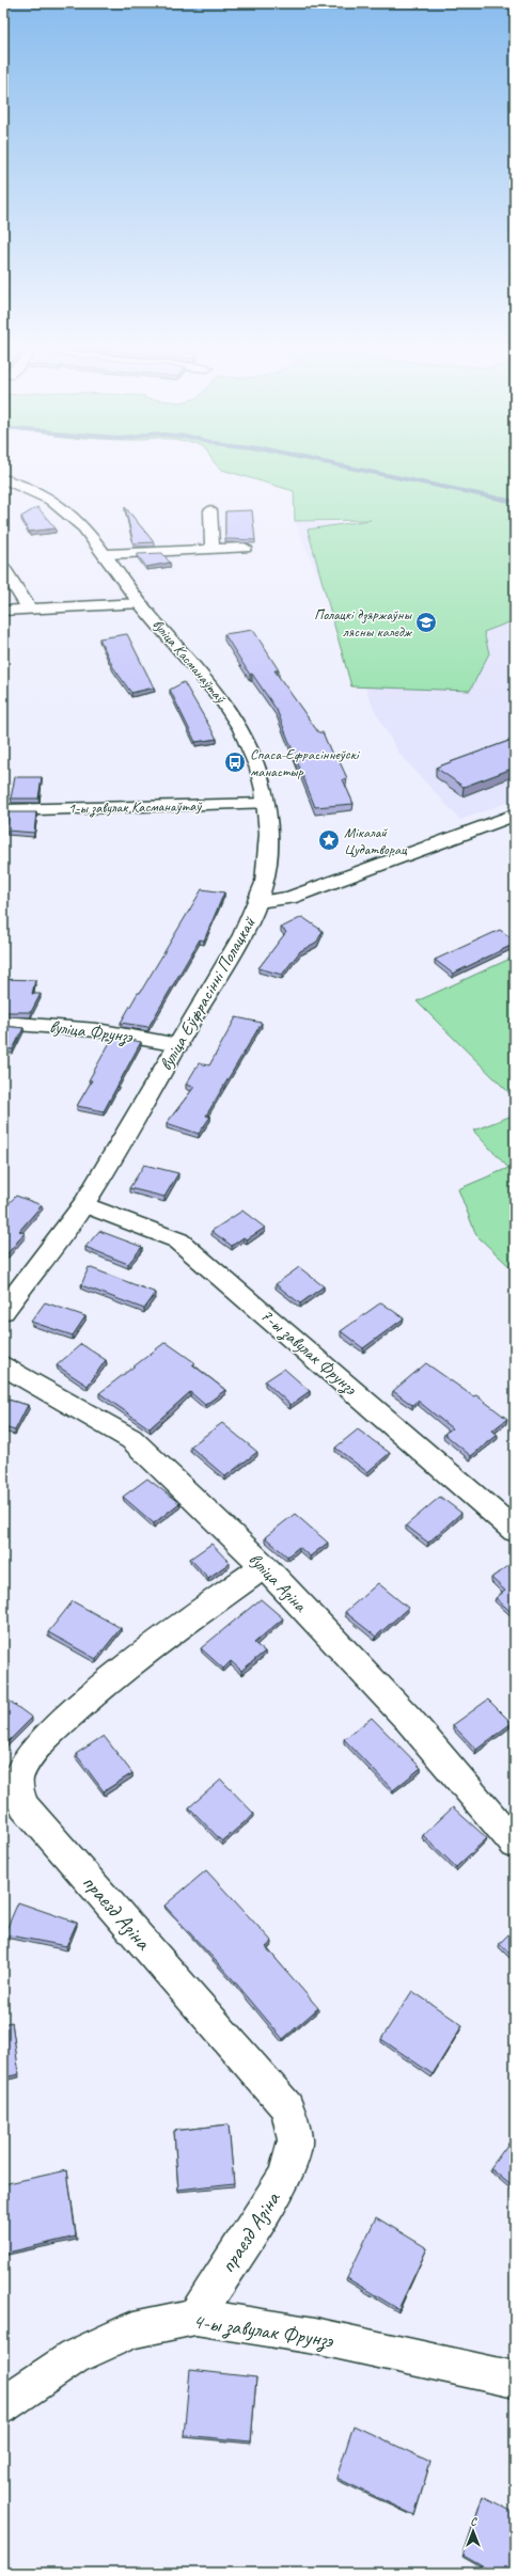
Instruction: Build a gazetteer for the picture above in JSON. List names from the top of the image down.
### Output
{
  "streets": {
    "street": [
      "вуліца Касманаўтаў",
      "1-ы завулак Касманаўтаў",
      "вуліца Еўфрасінні Полацкай",
      "вуліца Фрунзэ",
      "7-ы завулак Фрунзэ",
      "вуліца Азіна",
      "праезд Азіна",
      "4-ы завулак Фрунзэ"
    ]
  },
  "crossings": [
    ["вуліца Касманаўтаў", "1-ы завулак Касманаўтаў"],
    ["вуліца Касманаўтаў", "вуліца Еўфрасінні Полацкай"],
    ["вуліца Еўфрасінні Полацкай", "вуліца Фрунзэ"],
    ["вуліца Еўфрасінні Полацкай", "7-ы завулак Фрунзэ"],
    ["вуліца Азіна", "праезд Азіна"],
    ["праезд Азіна", "4-ы завулак Фрунзэ"]
  ],
  "places": {
    "school or university": ["Полацкі дзяржаўны лясны каледж"],
    "bus stop": ["Спаса-Ефрасіннеўскі манастыр"],
    "place": ["Мікалай Цудатворац"]
  },
  "north": "top"
}
